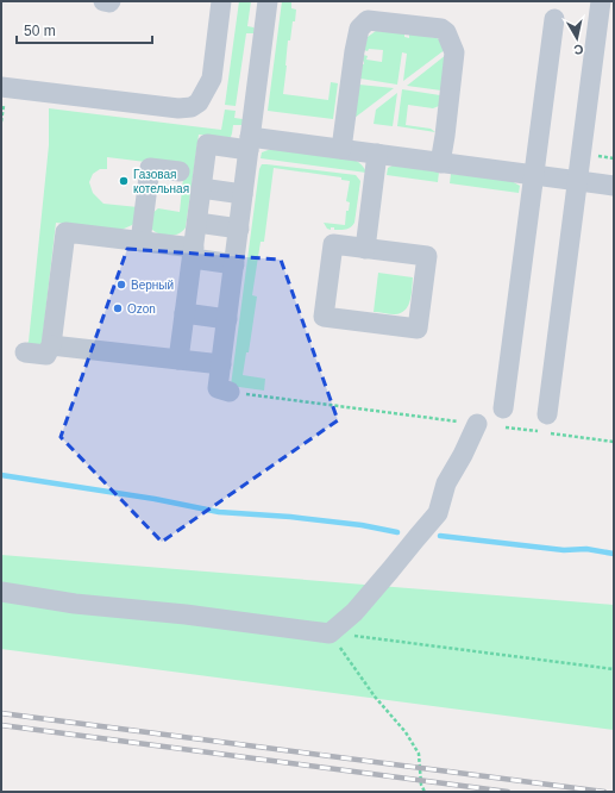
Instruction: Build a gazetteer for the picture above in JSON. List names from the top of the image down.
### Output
{
  "places": ["Газовая котельная", "Верный", "Ozon"],
  "scale_bar": "50 m",
  "north": "bottom"
}
